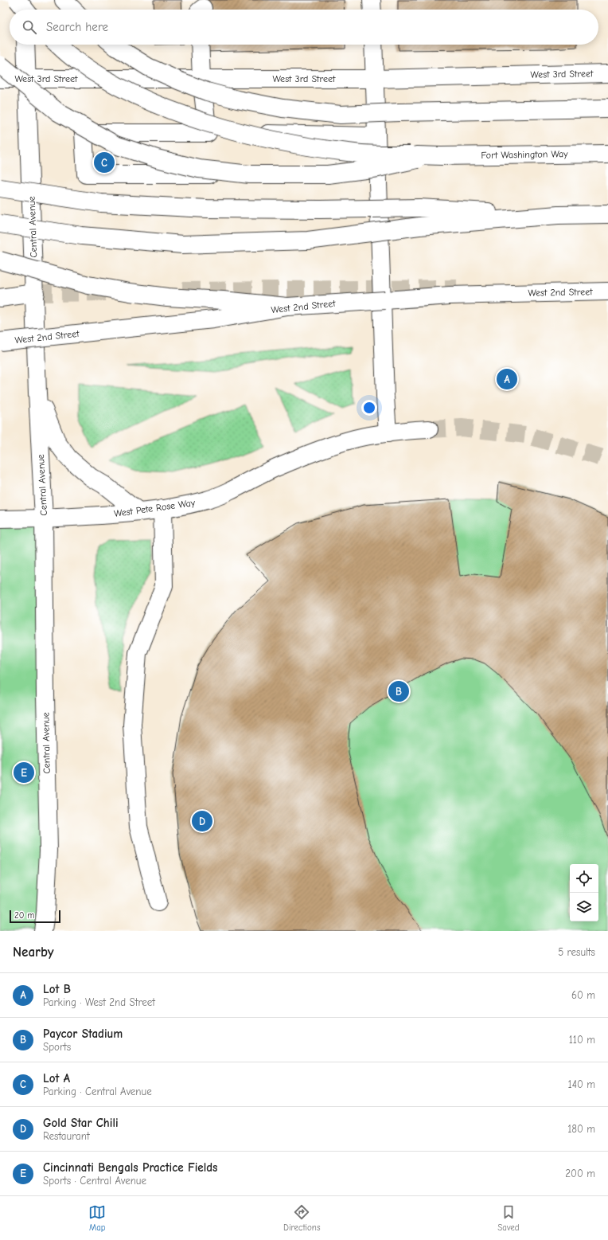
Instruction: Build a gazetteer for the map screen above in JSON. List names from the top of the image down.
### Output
{
  "streets": {
    "main road": [
      "West 3rd Street",
      "Fort Washington Way",
      "Central Avenue",
      "West 2nd Street",
      "West Pete Rose Way"
    ]
  },
  "crossings": [
    ["West 3rd Street", "Central Avenue"],
    ["Central Avenue", "West Pete Rose Way"]
  ],
  "scale_bar": "20 m",
  "page": {
    "search": "Search here",
    "pins": [
      "C",
      "A",
      "B",
      "E",
      "D"
    ],
    "scale": "20 m",
    "heading": ["Nearby", "5 results"],
    "list": [
      {
        "mark": "A",
        "name": "Lot B",
        "note": "Parking · West 2nd Street",
        "value": "60 m"
      },
      {
        "mark": "B",
        "name": "Paycor Stadium",
        "note": "Sports",
        "value": "110 m"
      },
      {
        "mark": "C",
        "name": "Lot A",
        "note": "Parking · Central Avenue",
        "value": "140 m"
      },
      {
        "mark": "D",
        "name": "Gold Star Chili",
        "note": "Restaurant",
        "value": "180 m"
      },
      {
        "mark": "E",
        "name": "Cincinnati Bengals Practice Fields",
        "note": "Sports · Central Avenue",
        "value": "200 m"
      }
    ],
    "nav": ["Map", "Directions", "Saved"]
  }
}
